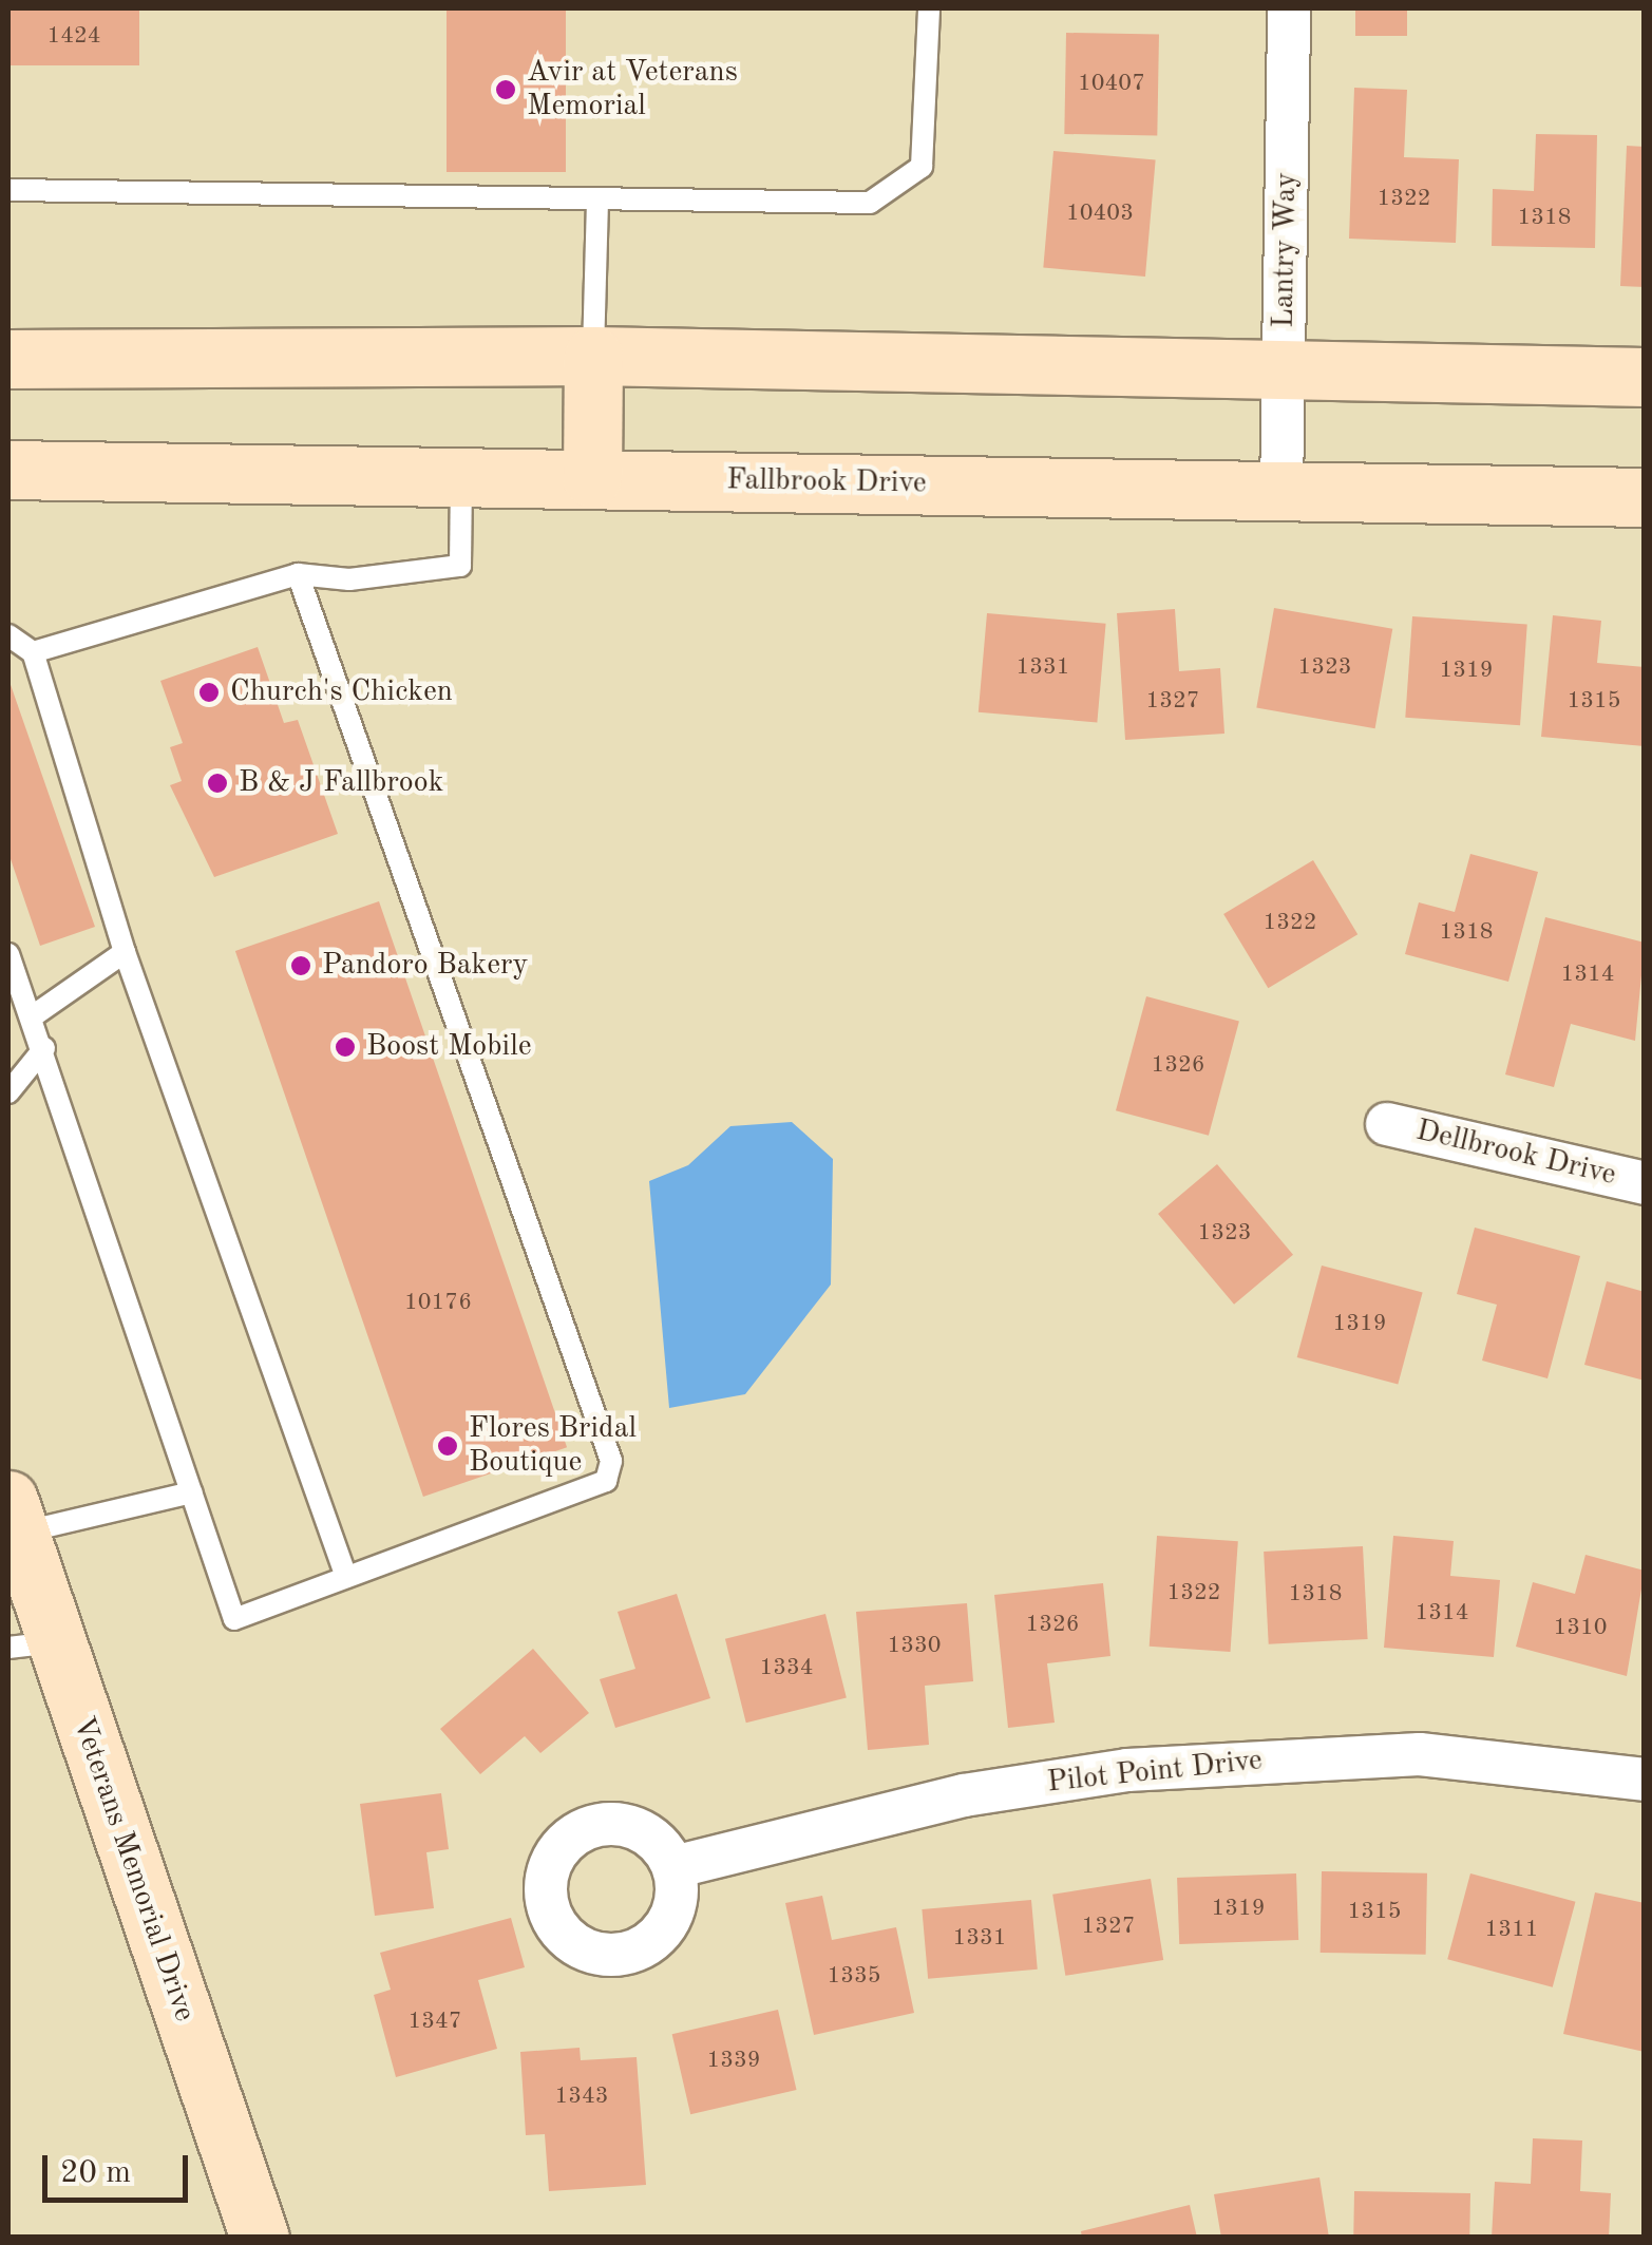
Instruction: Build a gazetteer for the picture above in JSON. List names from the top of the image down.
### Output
{
  "streets": {
    "main road": ["Fallbrook Drive", "Veterans Memorial Drive"],
    "street": ["Lantry Way", "Dellbrook Drive", "Pilot Point Drive"]
  },
  "crossings": [
    ["Lantry Way", "Fallbrook Drive"]
  ],
  "places": [
    "Avir at Veterans Memorial",
    "Church's Chicken",
    "B & J Fallbrook",
    "Pandoro Bakery",
    "Boost Mobile",
    "Flores Bridal Boutique"
  ],
  "house_numbers": [
    "1424",
    "10407",
    "1322",
    "10403",
    "1318",
    "1331",
    "1323",
    "1319",
    "1327",
    "1315",
    "1322",
    "1318",
    "1314",
    "1326",
    "1323",
    "10176",
    "1319",
    "1322",
    "1318",
    "1314",
    "1326",
    "1310",
    "1330",
    "1334",
    "1319",
    "1315",
    "1327",
    "1311",
    "1331",
    "1335",
    "1347",
    "1339",
    "1343"
  ],
  "scale_bar": "20 m"
}
